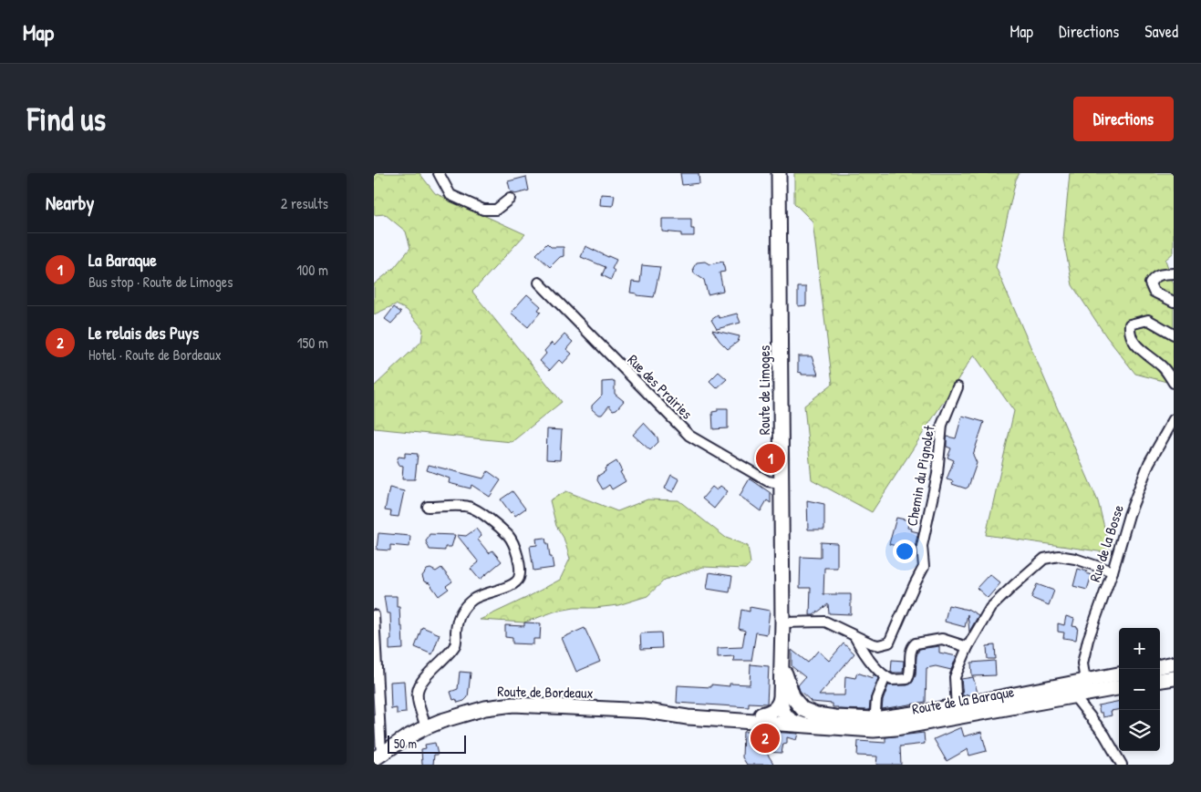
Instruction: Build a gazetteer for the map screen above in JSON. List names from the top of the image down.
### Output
{
  "streets": {
    "main road": ["Route de Limoges", "Route de Bordeaux", "Route de la Baraque"],
    "street": ["Rue des Prairies", "Chemin du Pignolet", "Rue de la Bosse"]
  },
  "crossings": [
    ["Rue des Prairies", "Route de Limoges"],
    ["Route de Limoges", "Chemin du Pignolet"],
    ["Rue de la Bosse", "Route de la Baraque"],
    ["Route de Bordeaux", "Route de la Baraque"]
  ],
  "scale_bar": "50 m",
  "page": {
    "header": "Map",
    "nav": ["Map", "Directions", "Saved"],
    "buttons": "Directions",
    "title": "Find us",
    "heading": ["Nearby", "2 results"],
    "list": [
      {
        "mark": "1",
        "name": "La Baraque",
        "note": "Bus stop · Route de Limoges",
        "value": "100 m"
      },
      {
        "mark": "2",
        "name": "Le relais des Puys",
        "note": "Hotel · Route de Bordeaux",
        "value": "150 m"
      }
    ],
    "pins": ["1", "2"],
    "map_buttons": ["+", "−"],
    "scale": "50 m"
  }
}
